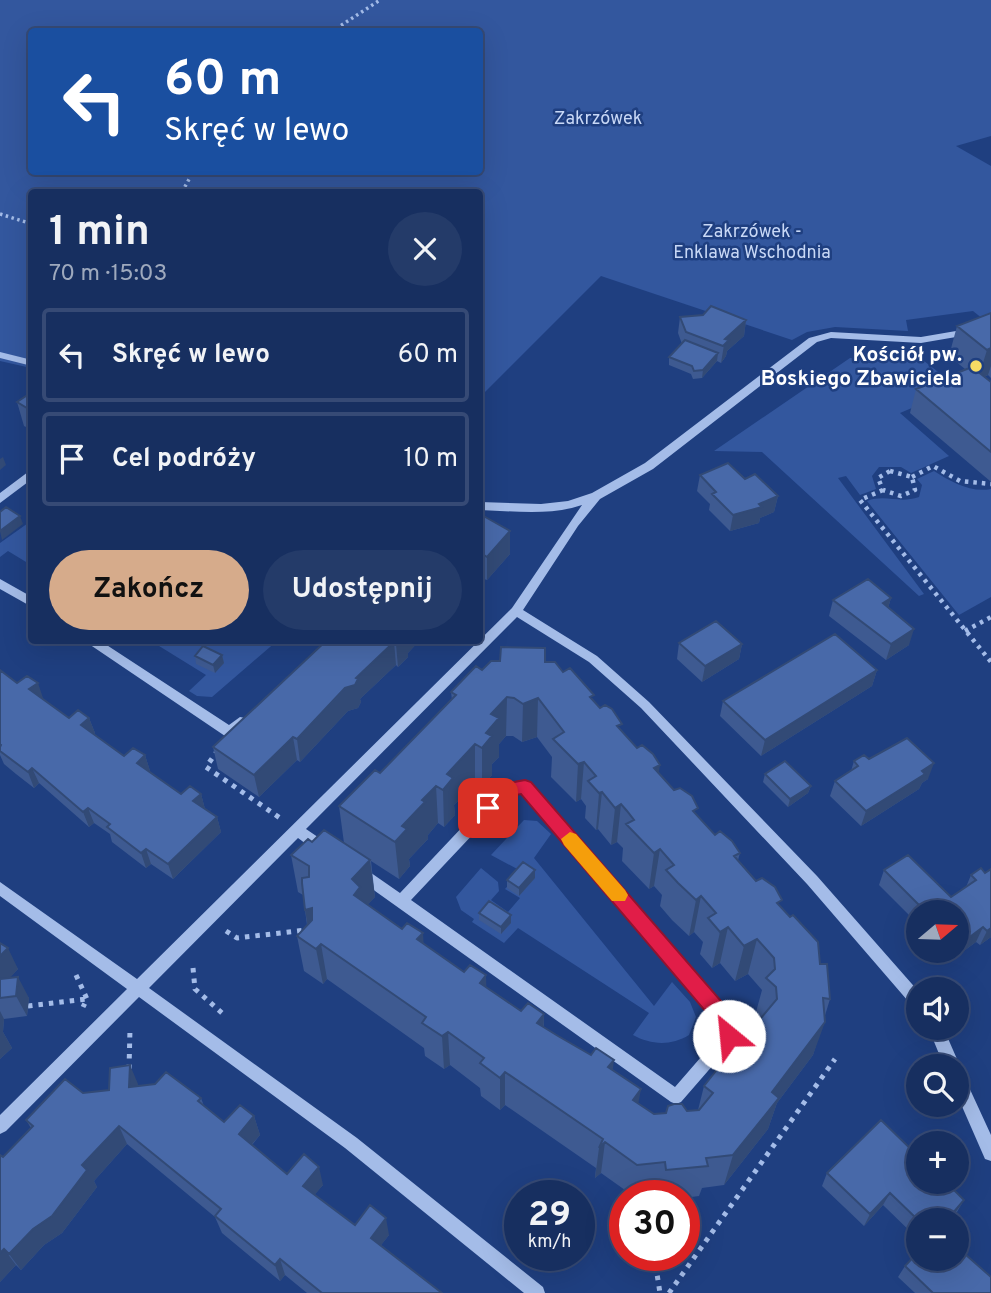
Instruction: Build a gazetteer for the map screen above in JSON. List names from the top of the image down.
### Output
{
  "parks": ["Zakrzówek", "Zakrzówek - Enklawa Wschodnia"],
  "places": ["Kościół pw. Boskiego Zbawiciela"],
  "north": "right",
  "page": {
    "turn": ["60 m", "Skręć w lewo"],
    "heading": ["1 min", "70 m · 15:03"],
    "list": [
      {
        "name": "Skręć w lewo",
        "value": "60 m"
      },
      {
        "name": "Cel podróży",
        "value": "10 m"
      }
    ],
    "buttons": ["Zakończ", "Udostępnij"],
    "map_buttons": ["+", "−"],
    "speed": "29 km/h",
    "limit": "30"
  }
}
